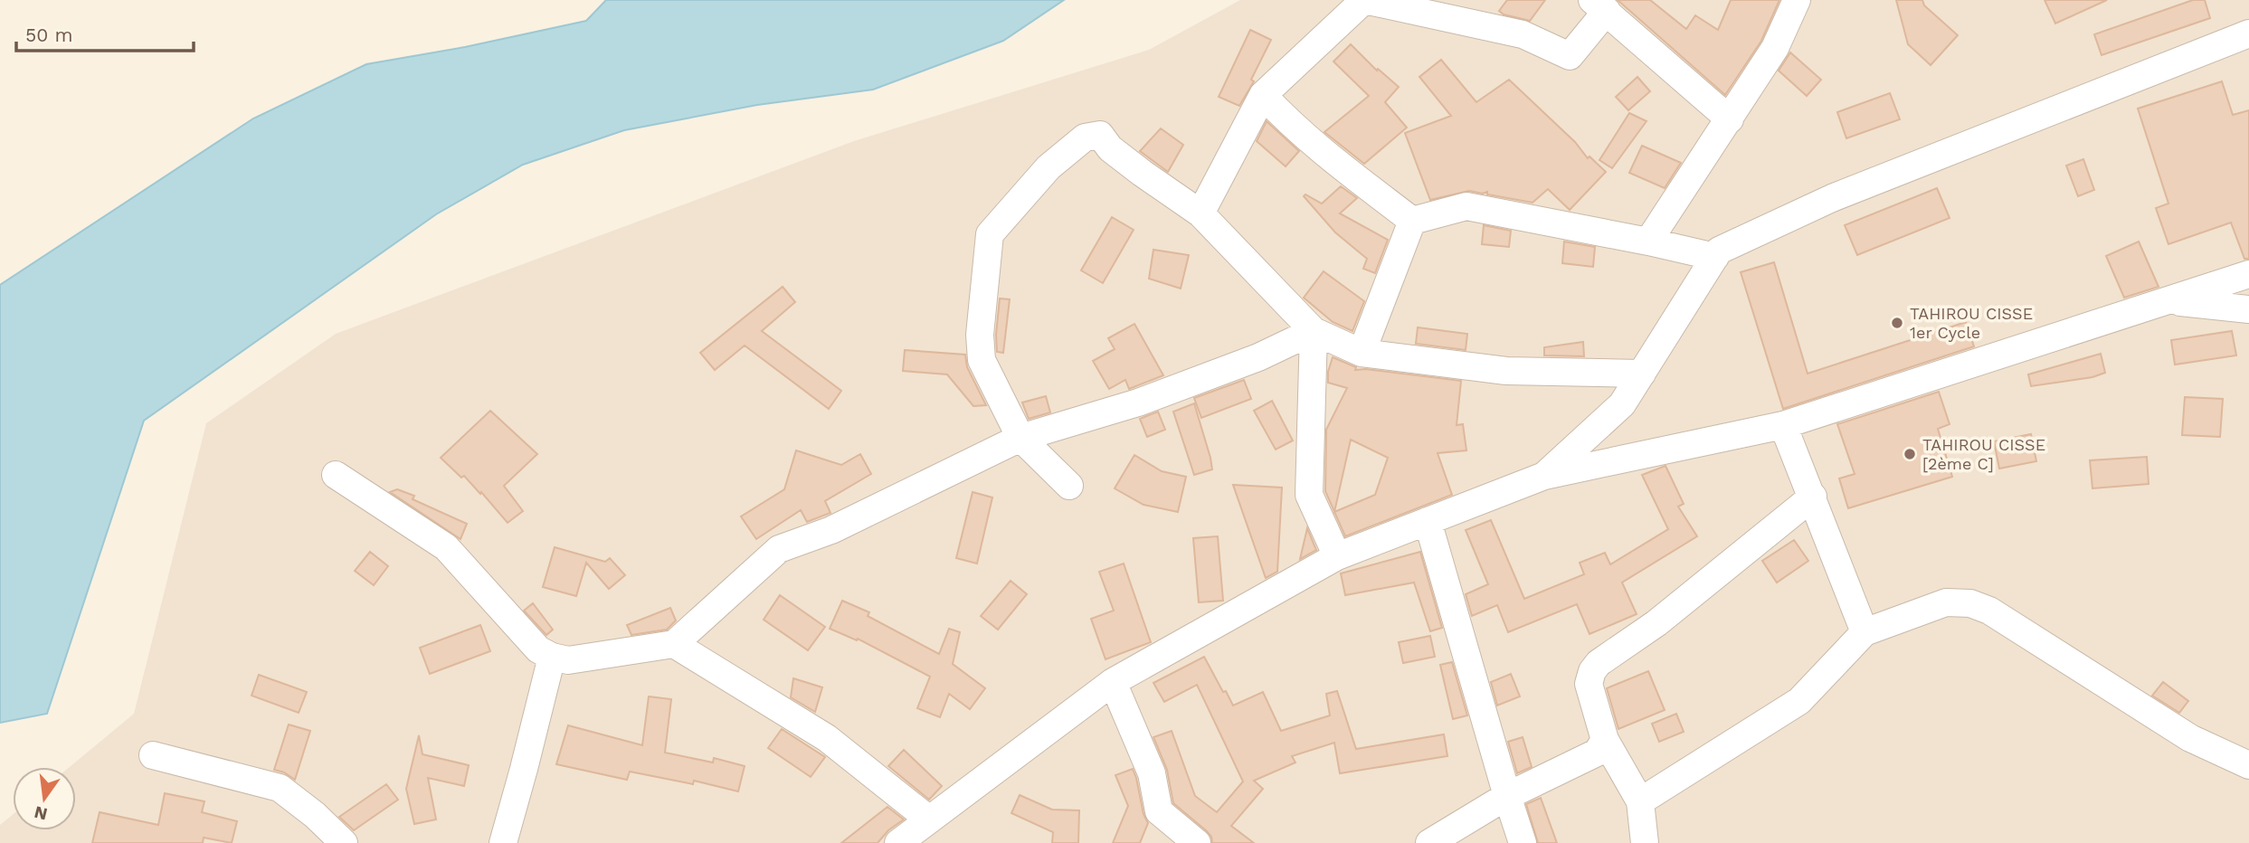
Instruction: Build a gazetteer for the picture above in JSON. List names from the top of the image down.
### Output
{
  "places": ["TAHIROU CISSE 1er Cycle", "TAHIROU CISSE [2ème C]"],
  "scale_bar": "50 m",
  "north": "bottom"
}
